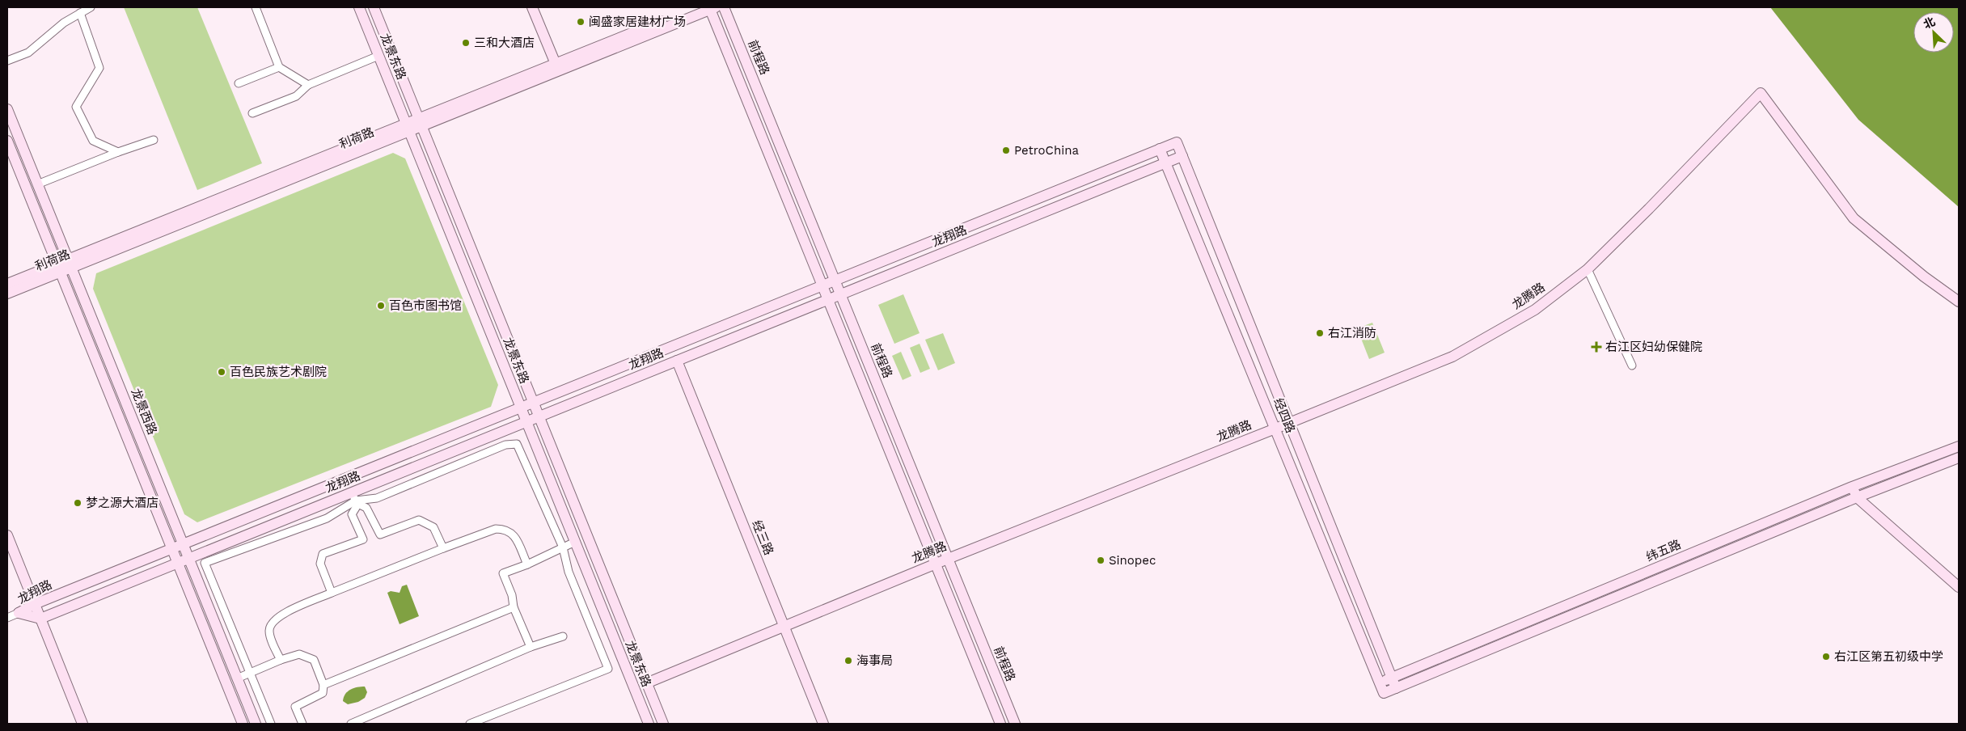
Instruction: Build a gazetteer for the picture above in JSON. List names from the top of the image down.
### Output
{
  "streets": {
    "street": [
      "龙景东路",
      "前程路",
      "利荷路",
      "龙翔路",
      "龙腾路",
      "龙景西路",
      "经四路",
      "经三路",
      "纬五路"
    ]
  },
  "crossings": [
    ["龙景东路", "利荷路"],
    ["龙景东路", "龙翔路"],
    ["龙景东路", "龙腾路"],
    ["前程路", "龙翔路"],
    ["前程路", "龙腾路"],
    ["利荷路", "龙景西路"],
    ["龙翔路", "龙景西路"],
    ["龙翔路", "经四路"],
    ["龙翔路", "经三路"],
    ["龙腾路", "经四路"],
    ["龙腾路", "经三路"],
    ["经四路", "纬五路"]
  ],
  "places": {
    "other": [
      "闽盛家居建材广场",
      "三和大酒店",
      "PetroChina",
      "百色市图书馆",
      "右江消防",
      "百色民族艺术剧院",
      "梦之源大酒店",
      "Sinopec",
      "右江区第五初级中学",
      "海事局"
    ],
    "health": ["右江区妇幼保健院"]
  },
  "north": "top left"
}
